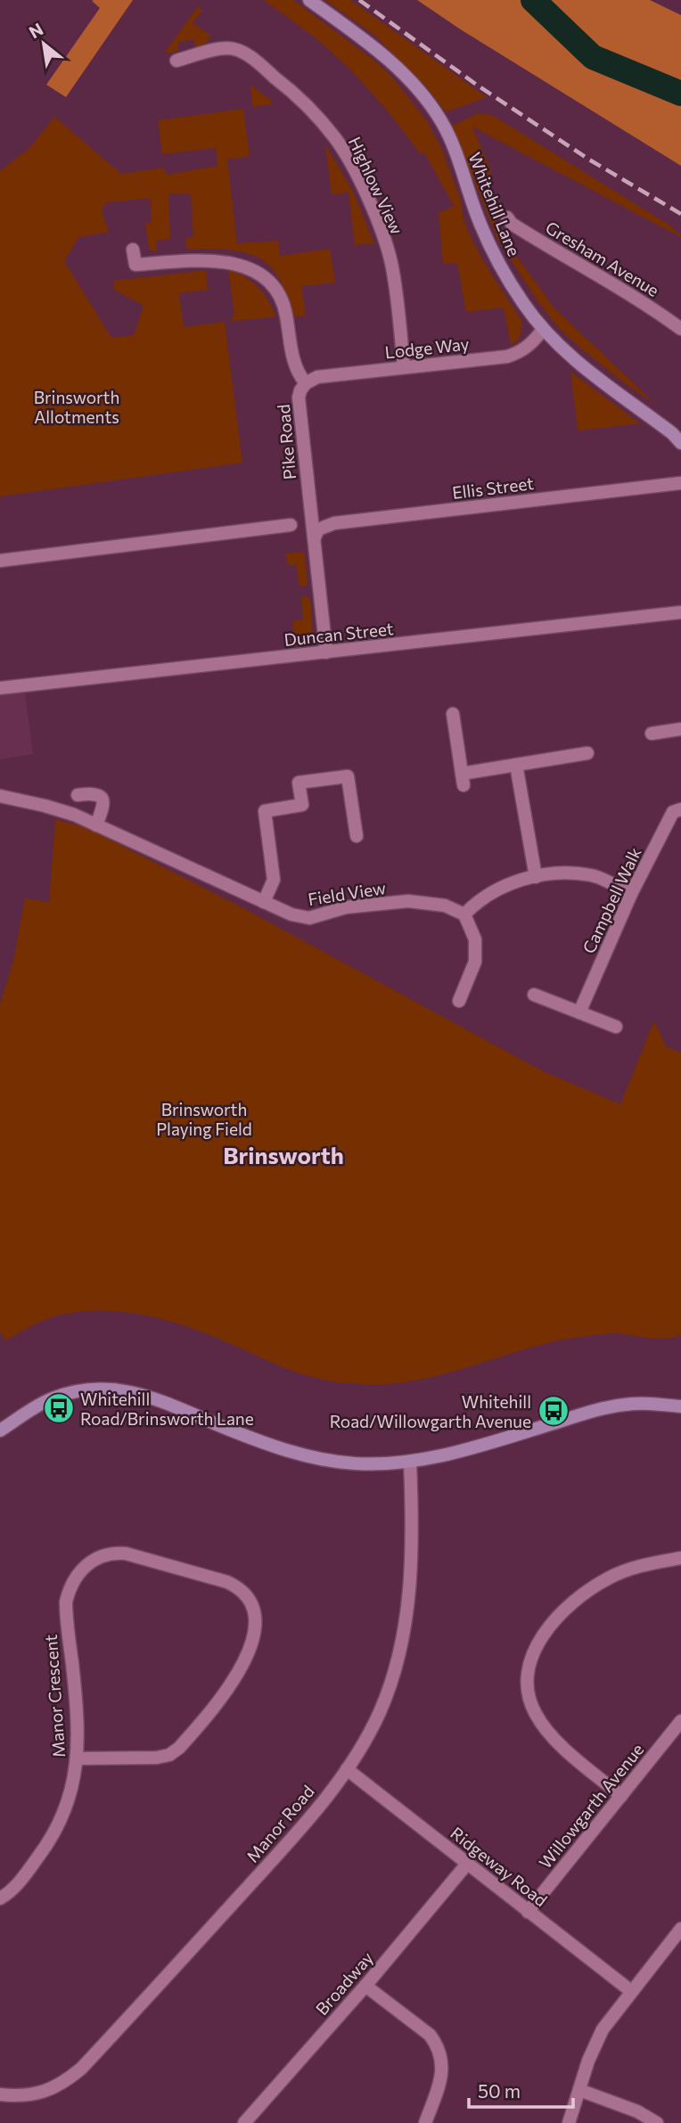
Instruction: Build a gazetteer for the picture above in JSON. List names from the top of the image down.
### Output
{
  "streets": {
    "street": [
      "Highlow View",
      "Whitehill Lane",
      "Gresham Avenue",
      "Lodge Way",
      "Pike Road",
      "Ellis Street",
      "Duncan Street",
      "Field View",
      "Campbell Walk",
      "Manor Crescent",
      "Willowgarth Avenue",
      "Manor Road",
      "Ridgeway Road",
      "Broadway"
    ]
  },
  "crossings": [
    ["Highlow View", "Lodge Way"],
    ["Whitehill Lane", "Lodge Way"],
    ["Lodge Way", "Pike Road"],
    ["Pike Road", "Ellis Street"],
    ["Pike Road", "Duncan Street"],
    ["Willowgarth Avenue", "Ridgeway Road"],
    ["Manor Road", "Ridgeway Road"],
    ["Ridgeway Road", "Broadway"]
  ],
  "districts": ["Brinsworth"],
  "parks": ["Brinsworth Allotments", "Brinsworth Playing Field"],
  "places": {
    "bus stop": ["Whitehill Road/Brinsworth Lane", "Whitehill Road/Willowgarth Avenue"]
  },
  "scale_bar": "50 m",
  "north": "top left"
}
